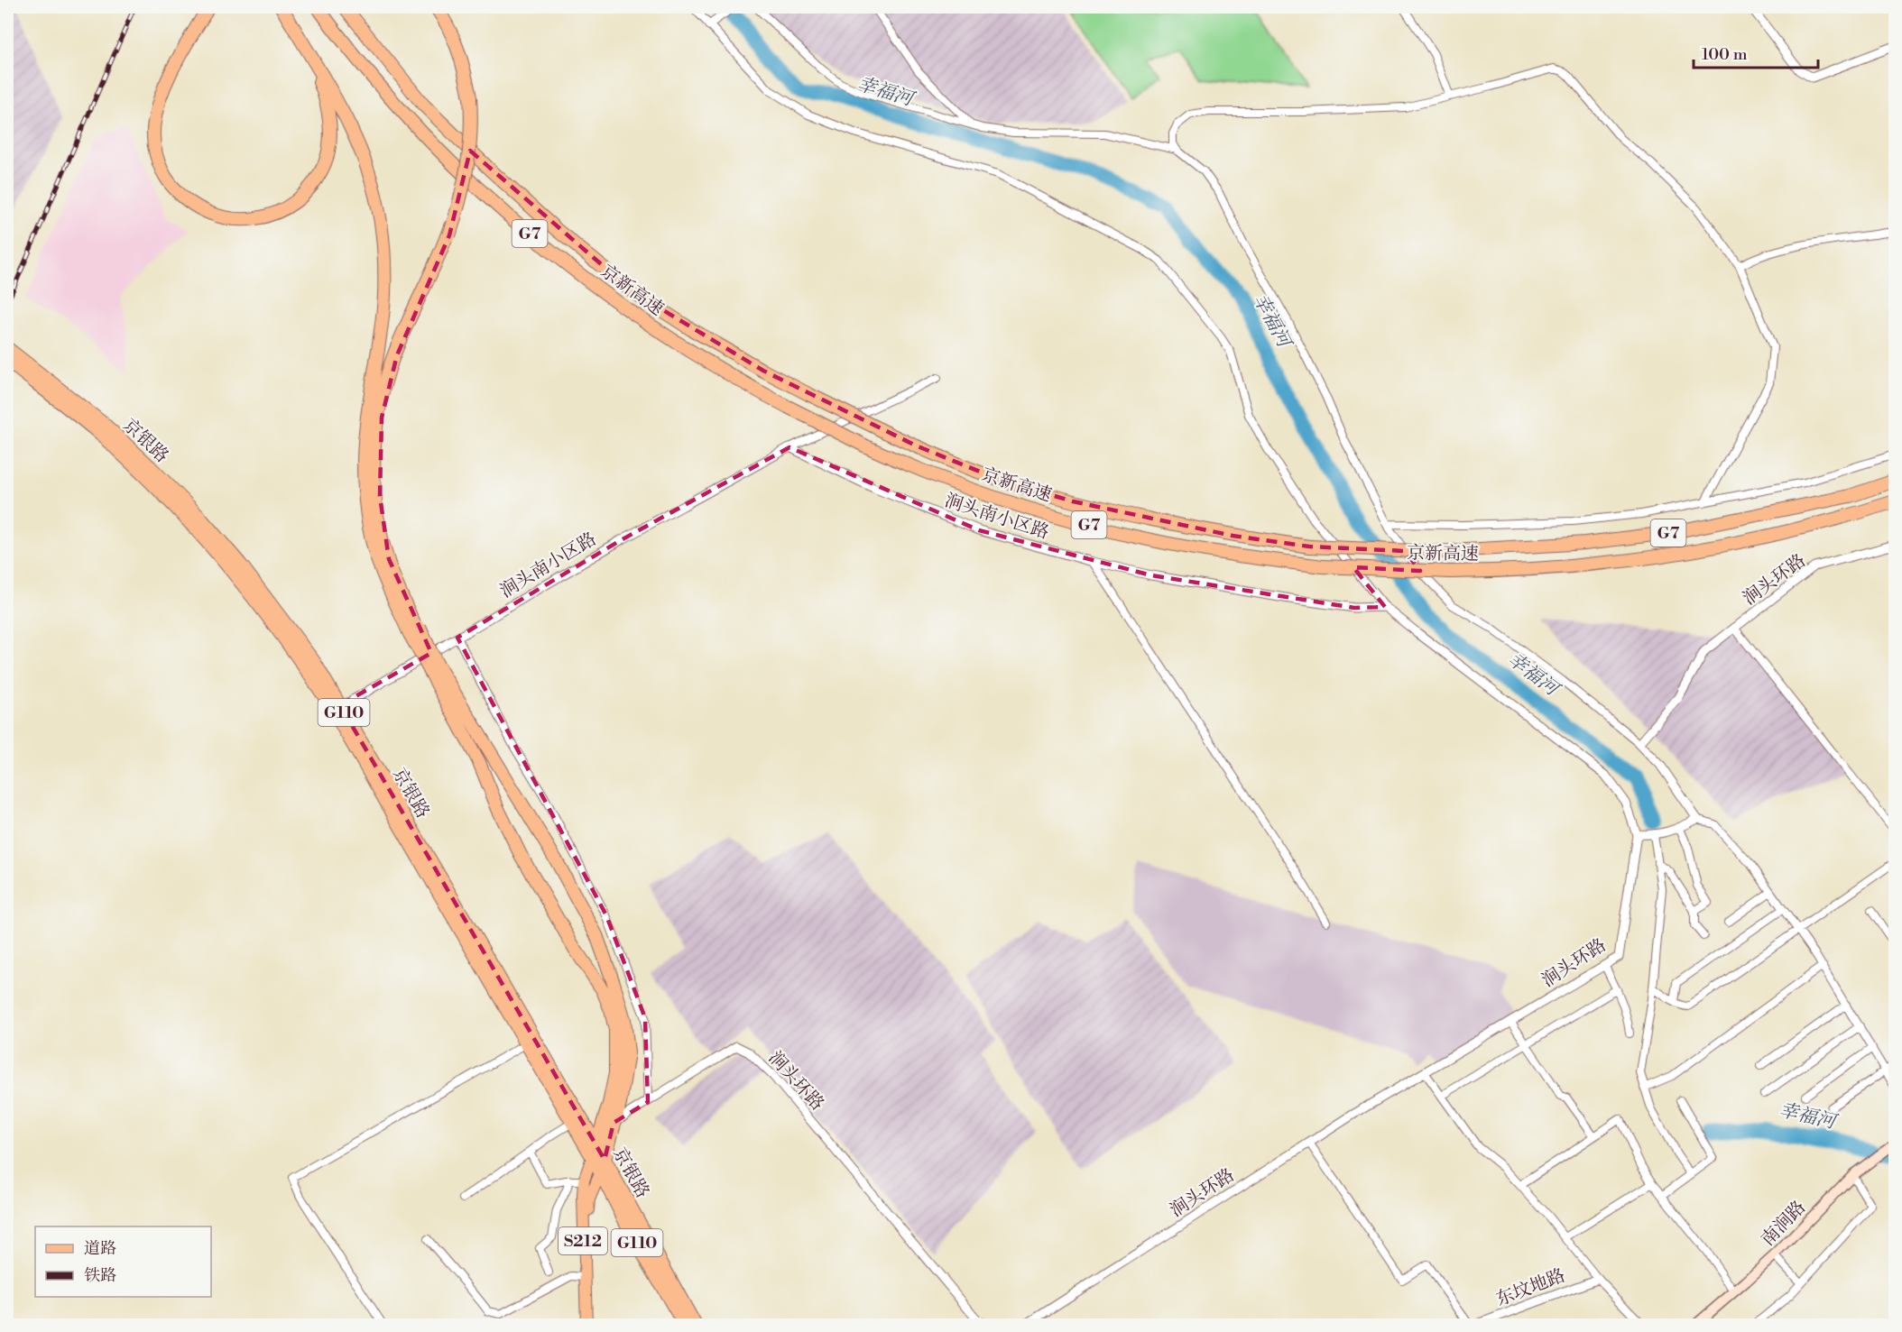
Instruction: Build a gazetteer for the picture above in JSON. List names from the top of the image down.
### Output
{
  "streets": {
    "highway": [
      "G7",
      "京新高速",
      "京银路",
      "G110"
    ],
    "main road": ["南涧路", "S212"],
    "street": ["涧头南小区路", "涧头环路", "东坟地路"]
  },
  "crossings": [
    ["京银路", "涧头南小区路"],
    ["京银路", "S212"]
  ],
  "water": ["幸福河"],
  "legend": ["道路", "铁路"],
  "scale_bar": "100 m"
}
